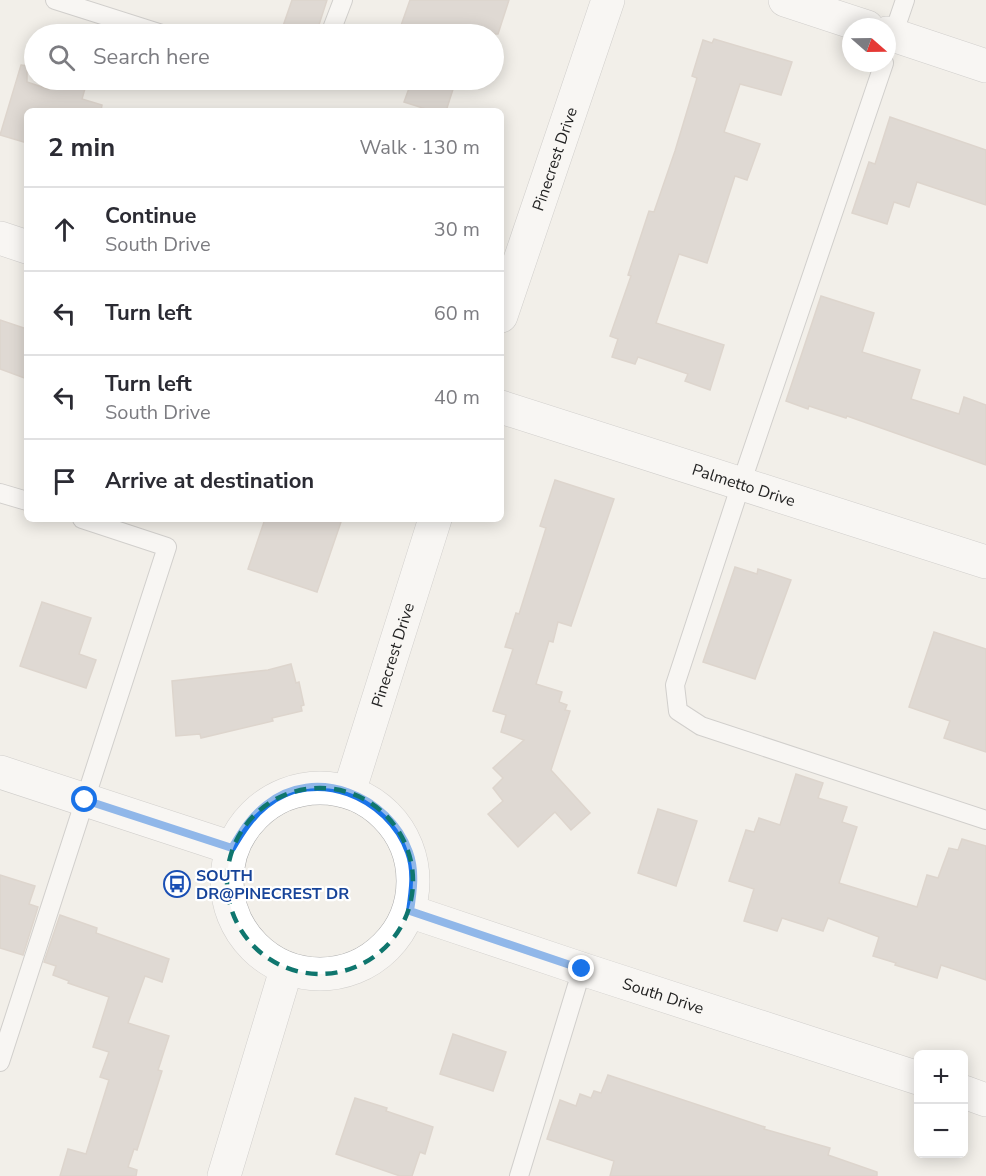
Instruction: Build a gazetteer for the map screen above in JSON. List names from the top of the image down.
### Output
{
  "streets": {
    "street": ["Pinecrest Drive", "Palmetto Drive", "South Drive"]
  },
  "crossings": [
    ["Pinecrest Drive", "South Drive"]
  ],
  "places": {
    "bus stop": ["SOUTH DR@PINECREST DR"]
  },
  "north": "right",
  "page": {
    "search": "Search here",
    "heading": ["2 min", "Walk · 130 m"],
    "list": [
      ["Continue", "South Drive", "30 m"],
      ["Turn left", "60 m"],
      ["Turn left", "South Drive", "40 m"],
      "Arrive at destination"
    ],
    "map_buttons": ["+", "−"]
  }
}
